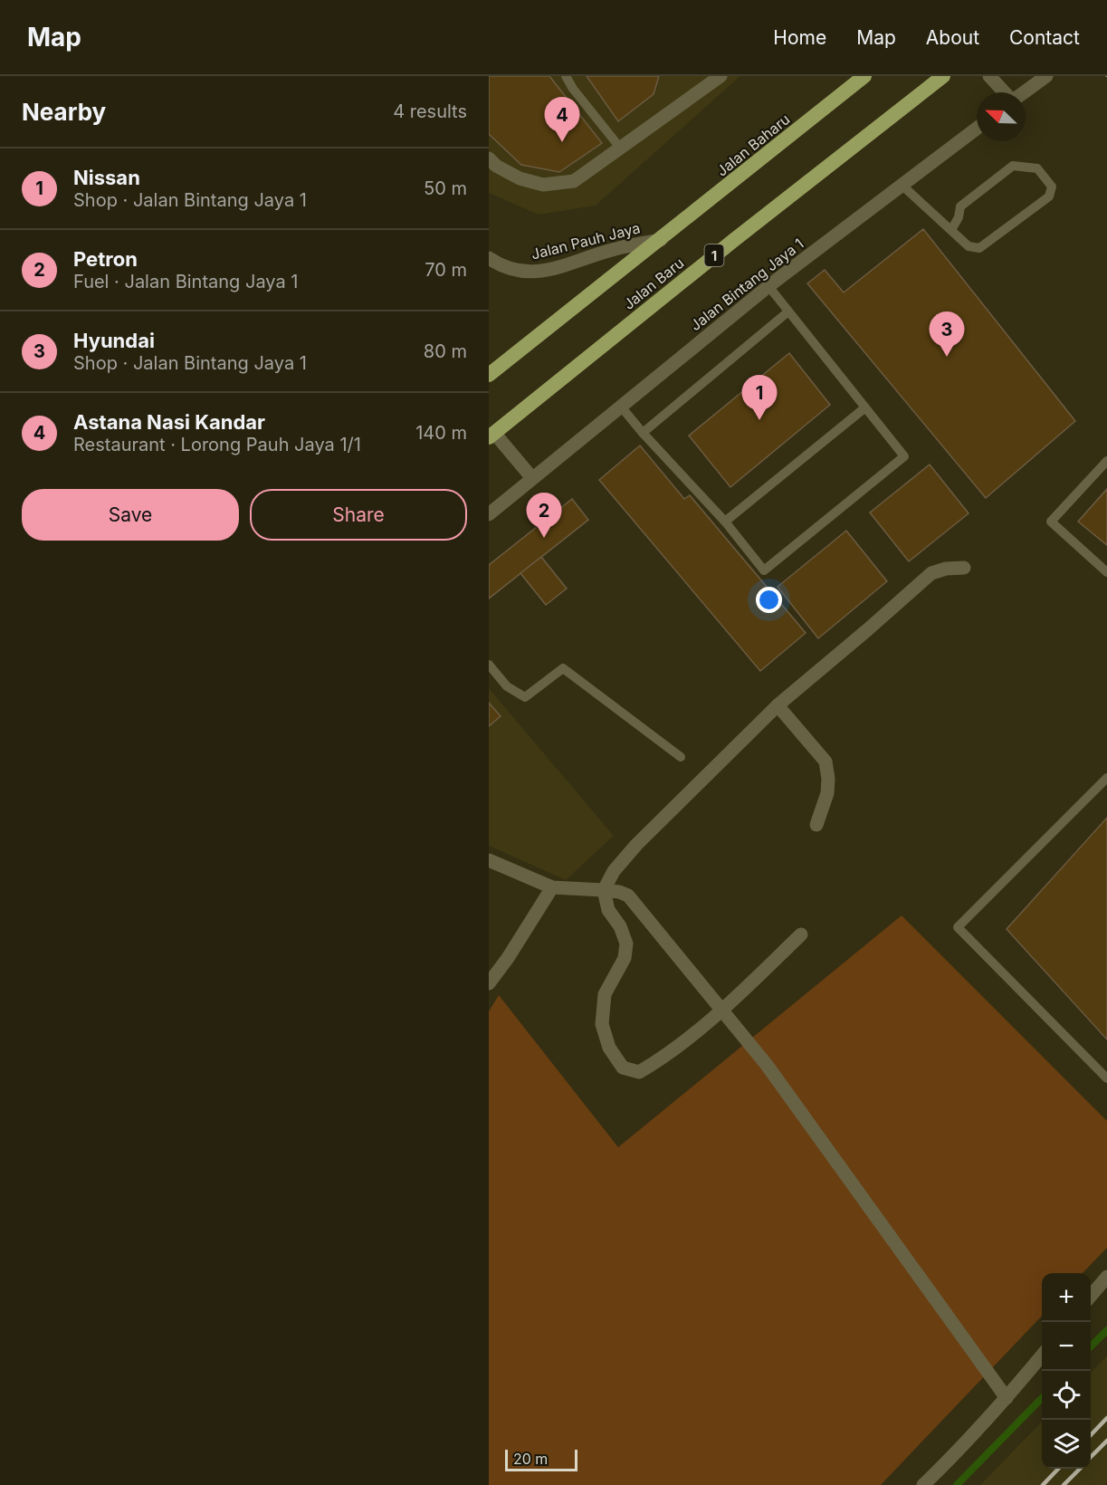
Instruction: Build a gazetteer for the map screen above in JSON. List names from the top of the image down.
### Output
{
  "streets": {
    "highway": ["Jalan Baharu", "1", "Jalan Baru"],
    "street": ["Jalan Pauh Jaya", "Jalan Bintang Jaya 1"]
  },
  "crossings": [
    ["Jalan Baharu", "Jalan Pauh Jaya"],
    ["Jalan Baharu", "Jalan Baru"],
    ["Jalan Pauh Jaya", "Jalan Baru"]
  ],
  "scale_bar": "20 m",
  "north": "top left",
  "page": {
    "header": "Map",
    "nav": [
      "Home",
      "Map",
      "About",
      "Contact"
    ],
    "heading": ["Nearby", "4 results"],
    "pins": [
      "4",
      "3",
      "1",
      "2"
    ],
    "list": [
      {
        "mark": "1",
        "name": "Nissan",
        "note": "Shop · Jalan Bintang Jaya 1",
        "value": "50 m"
      },
      {
        "mark": "2",
        "name": "Petron",
        "note": "Fuel · Jalan Bintang Jaya 1",
        "value": "70 m"
      },
      {
        "mark": "3",
        "name": "Hyundai",
        "note": "Shop · Jalan Bintang Jaya 1",
        "value": "80 m"
      },
      {
        "mark": "4",
        "name": "Astana Nasi Kandar",
        "note": "Restaurant · Lorong Pauh Jaya 1/1",
        "value": "140 m"
      }
    ],
    "buttons": ["Save", "Share"],
    "map_buttons": ["+", "−"],
    "scale": "20 m"
  }
}
